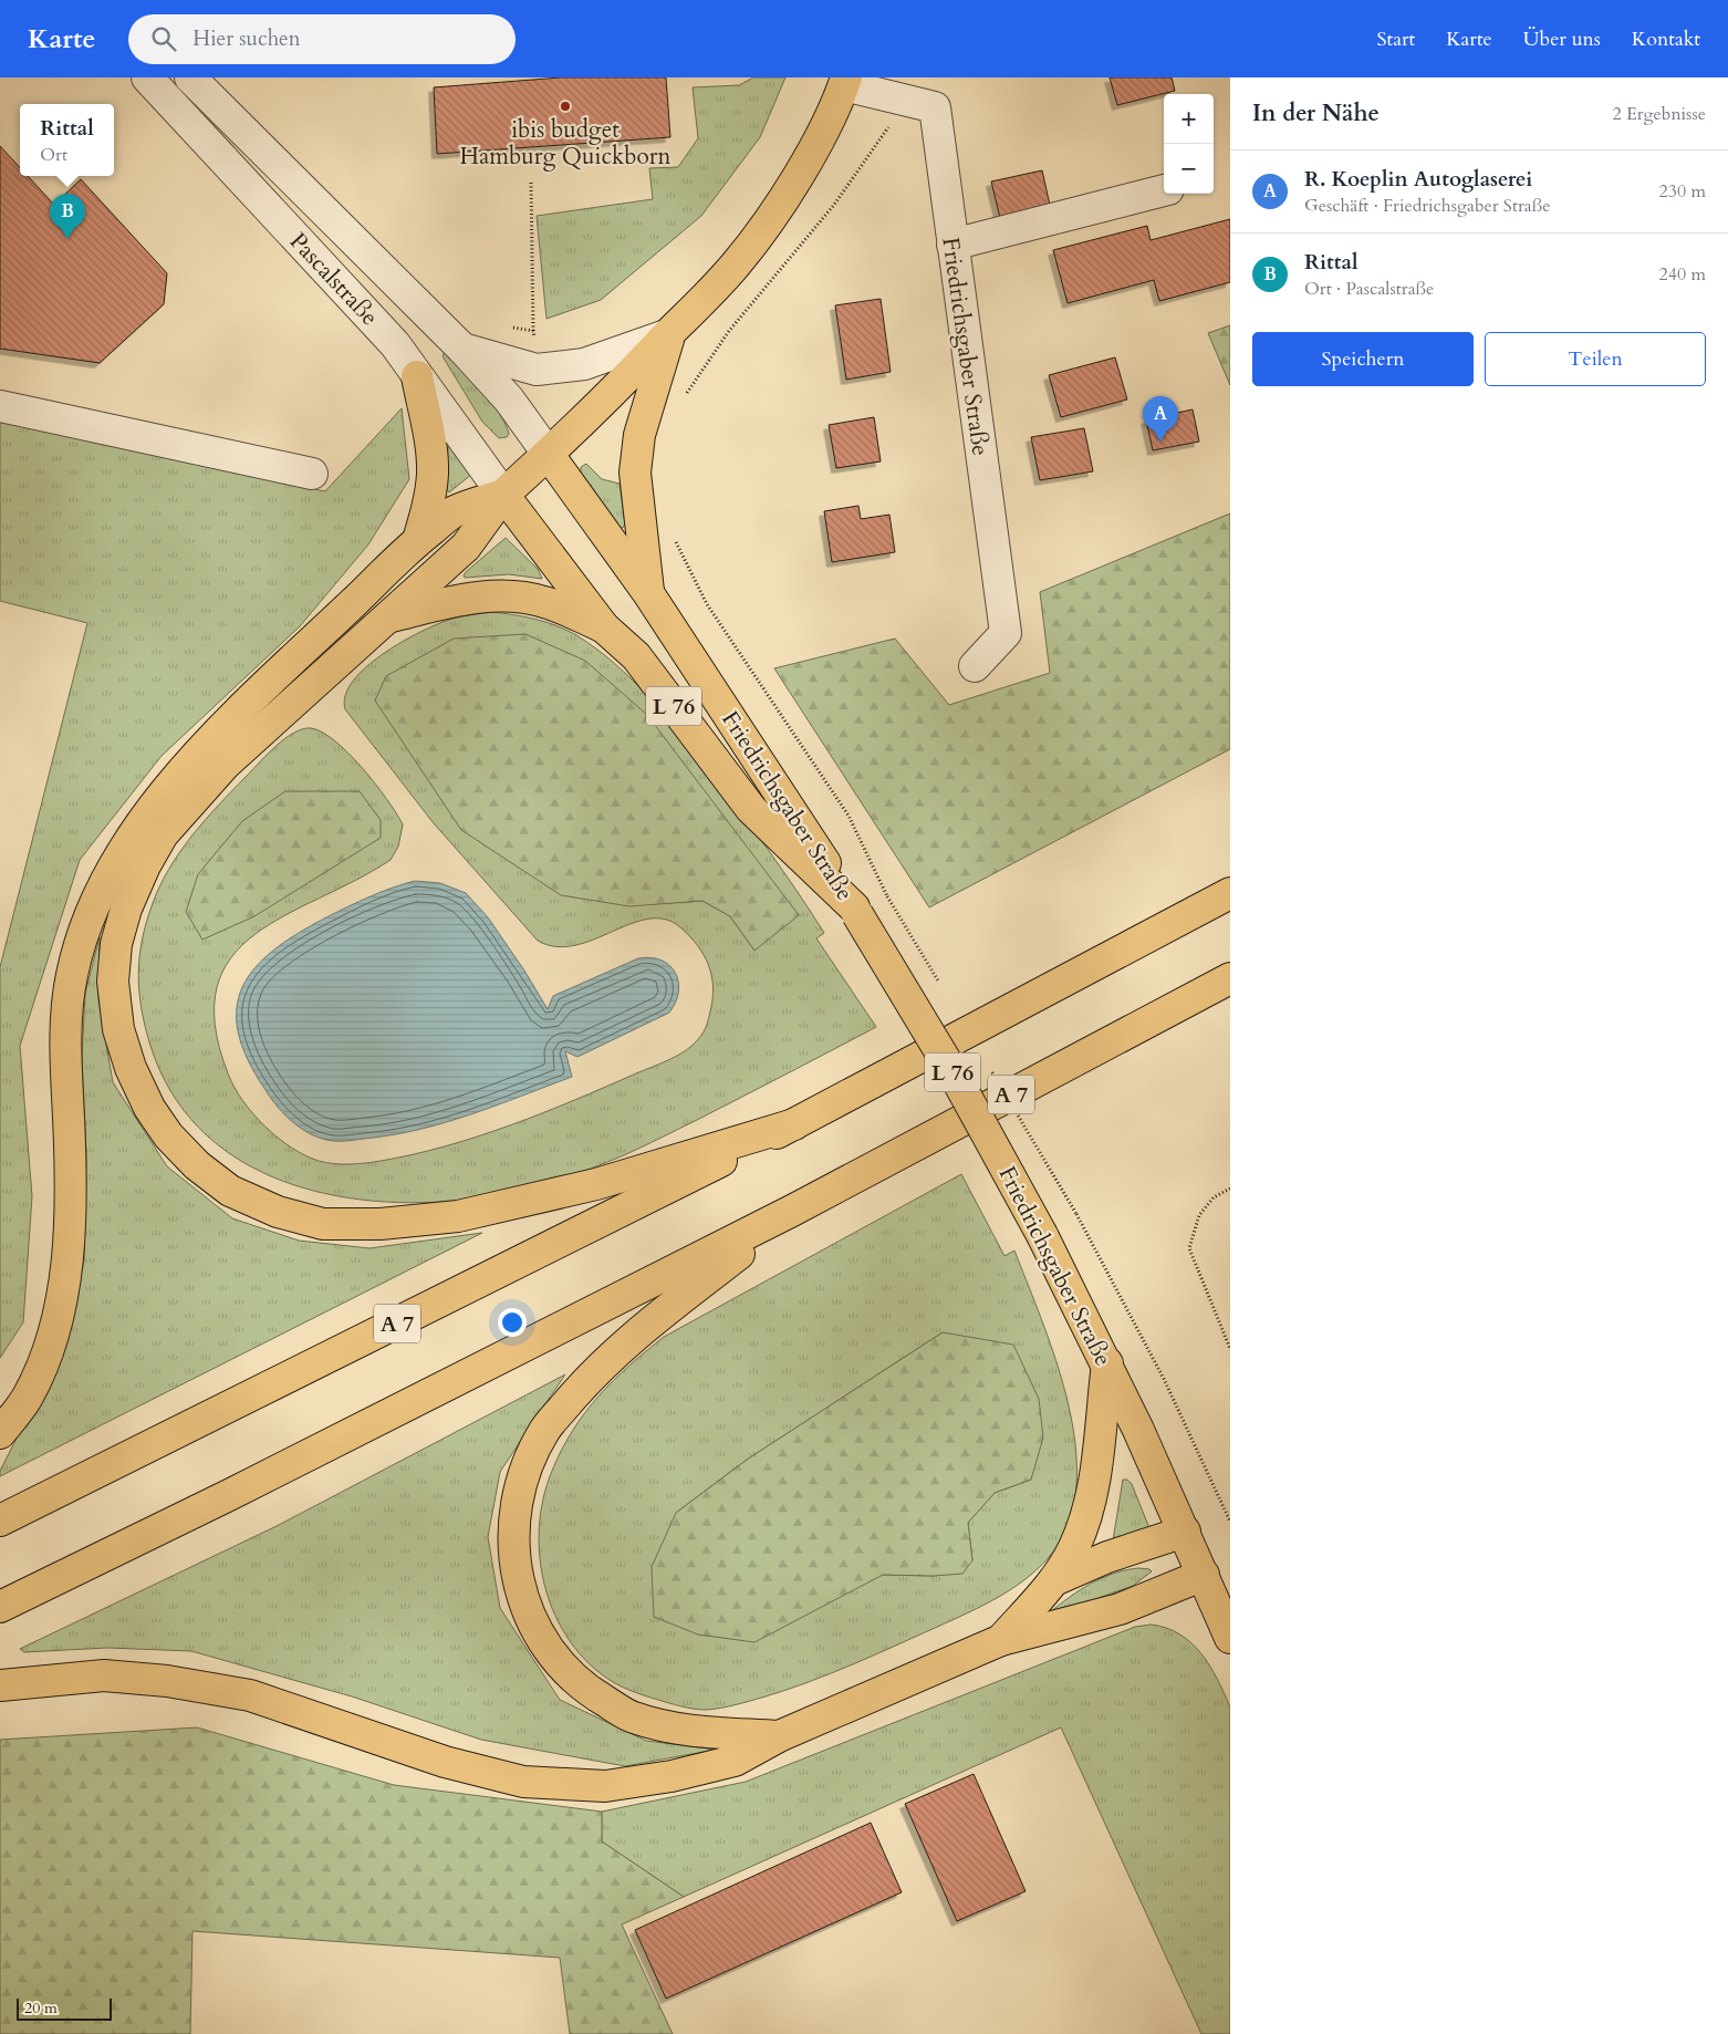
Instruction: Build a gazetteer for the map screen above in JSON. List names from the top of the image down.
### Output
{
  "streets": {
    "main road": ["Friedrichsgaber Straße", "L 76", "A 7"],
    "street": ["Pascalstraße"]
  },
  "crossings": [
    ["Pascalstraße", "Friedrichsgaber Straße"]
  ],
  "places": ["ibis budget Hamburg Quickborn"],
  "scale_bar": "20 m",
  "page": {
    "header": "Karte",
    "search": "Hier suchen",
    "nav": [
      "Start",
      "Karte",
      "Über uns",
      "Kontakt"
    ],
    "heading": ["In der Nähe", "2 Ergebnisse"],
    "map_buttons": ["+", "−"],
    "popup": ["Rittal", "Ort"],
    "list": [
      {
        "mark": "A",
        "name": "R. Koeplin Autoglaserei",
        "note": "Geschäft · Friedrichsgaber Straße",
        "value": "230 m"
      },
      {
        "mark": "B",
        "name": "Rittal",
        "note": "Ort · Pascalstraße",
        "value": "240 m"
      }
    ],
    "pins": ["B", "A"],
    "buttons": ["Speichern", "Teilen"],
    "scale": "20 m"
  }
}
